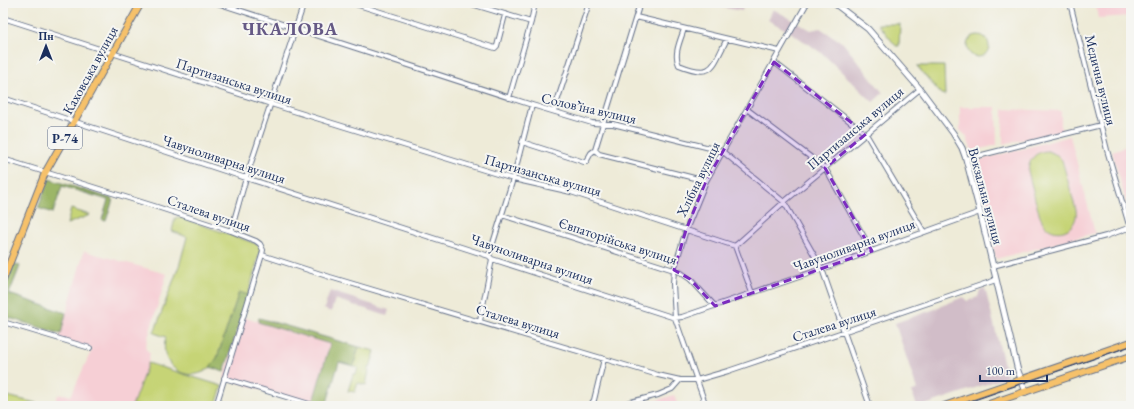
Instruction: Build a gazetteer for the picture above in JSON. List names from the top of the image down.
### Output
{
  "streets": {
    "main road": ["Каховська вулиця", "Р-74"],
    "street": [
      "Медична вулиця",
      "Партизанська вулиця",
      "Соловʼїна вулиця",
      "Чавуноливарна вулиця",
      "Хлібна вулиця",
      "Вокзальна вулиця",
      "Сталева вулиця",
      "Євпаторійська вулиця"
    ]
  },
  "crossings": [
    ["Каховська вулиця", "Партизанська вулиця"],
    ["Каховська вулиця", "Чавуноливарна вулиця"],
    ["Каховська вулиця", "Сталева вулиця"],
    ["Партизанська вулиця", "Соловʼїна вулиця"],
    ["Партизанська вулиця", "Хлібна вулиця"],
    ["Партизанська вулиця", "Вокзальна вулиця"],
    ["Соловʼїна вулиця", "Чавуноливарна вулиця"],
    ["Соловʼїна вулиця", "Хлібна вулиця"],
    ["Соловʼїна вулиця", "Сталева вулиця"],
    ["Чавуноливарна вулиця", "Хлібна вулиця"],
    ["Чавуноливарна вулиця", "Вокзальна вулиця"],
    ["Чавуноливарна вулиця", "Євпаторійська вулиця"],
    ["Хлібна вулиця", "Сталева вулиця"],
    ["Хлібна вулиця", "Євпаторійська вулиця"],
    ["Вокзальна вулиця", "Сталева вулиця"]
  ],
  "districts": ["ЧКАЛОВА"],
  "scale_bar": "100 m",
  "north": "top"
}
